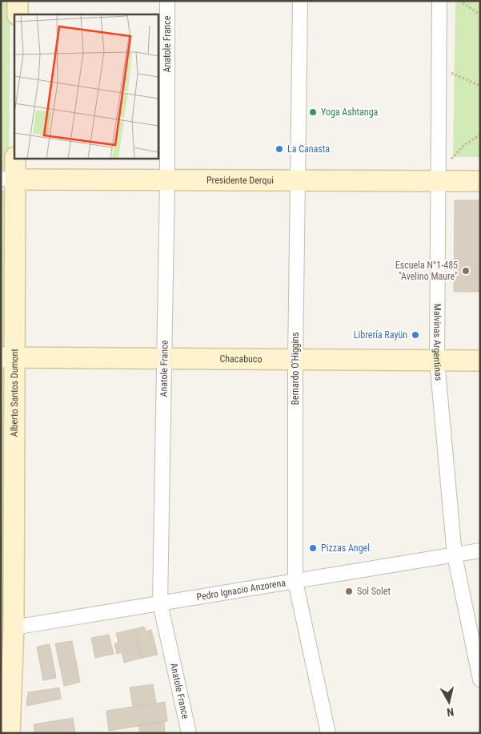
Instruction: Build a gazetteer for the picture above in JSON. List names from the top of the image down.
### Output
{
  "streets": {
    "street": [
      "Anatole France",
      "Presidente Derqui",
      "Malvinas Argentinas",
      "Chacabuco",
      "Bernardo O'Higgins",
      "Alberto Santos Dumont",
      "Pedro Ignacio Anzorena"
    ]
  },
  "crossings": [
    ["Anatole France", "Presidente Derqui"],
    ["Anatole France", "Chacabuco"],
    ["Anatole France", "Pedro Ignacio Anzorena"],
    ["Presidente Derqui", "Malvinas Argentinas"],
    ["Presidente Derqui", "Bernardo O'Higgins"],
    ["Presidente Derqui", "Alberto Santos Dumont"],
    ["Malvinas Argentinas", "Chacabuco"],
    ["Malvinas Argentinas", "Pedro Ignacio Anzorena"],
    ["Chacabuco", "Bernardo O'Higgins"],
    ["Chacabuco", "Alberto Santos Dumont"],
    ["Bernardo O'Higgins", "Pedro Ignacio Anzorena"],
    ["Alberto Santos Dumont", "Pedro Ignacio Anzorena"]
  ],
  "places": [
    "Yoga Ashtanga",
    "La Canasta",
    "Escuela N°1-485 \"Avelino Maure\"",
    "Librería Rayün",
    "Pizzas Angel",
    "Sol Solet"
  ],
  "north": "bottom"
}
